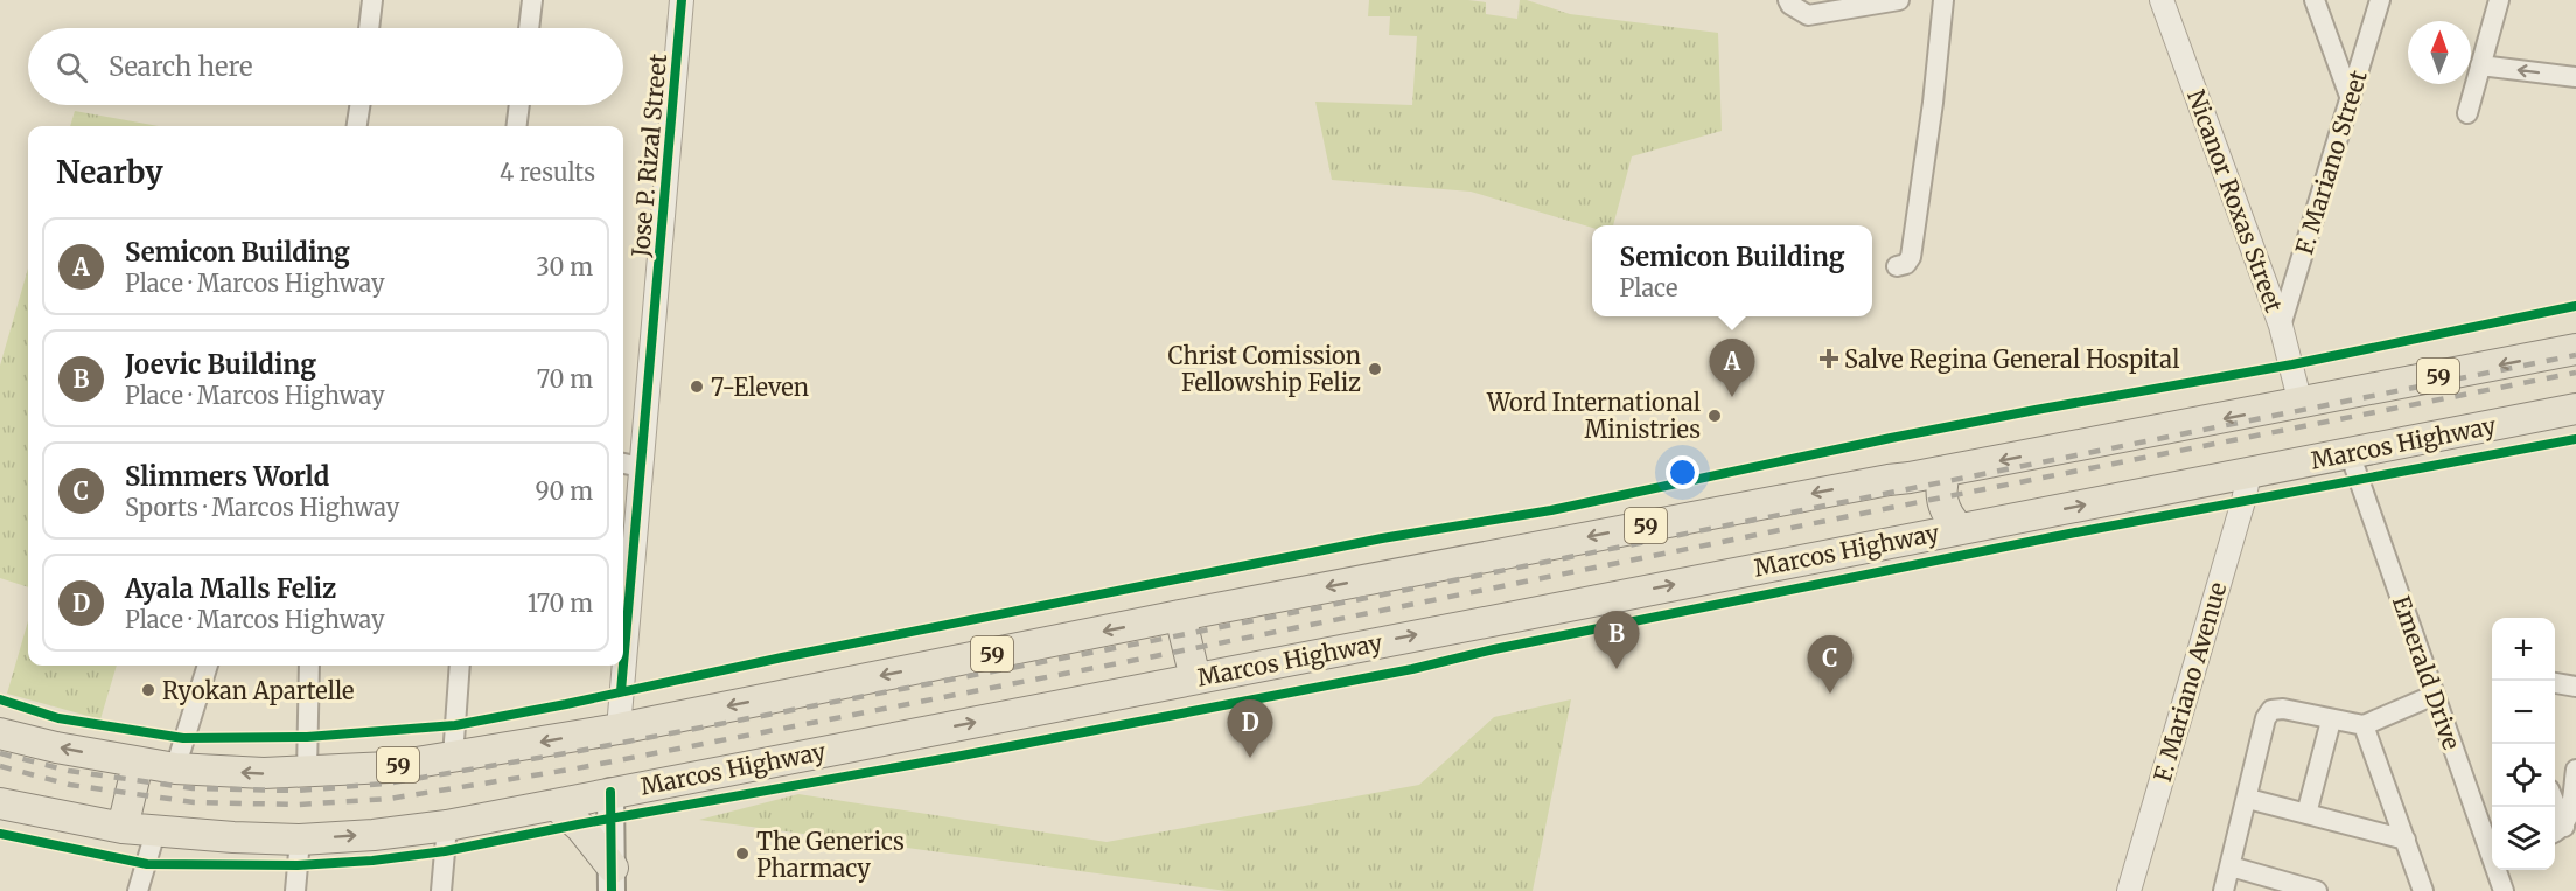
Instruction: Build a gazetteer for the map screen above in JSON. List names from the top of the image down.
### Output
{
  "streets": {
    "main road": ["59", "Marcos Highway"],
    "street": [
      "Jose P. Rizal Street",
      "F. Mariano Street",
      "Nicanor Roxas Street",
      "Emerald Drive",
      "F. Mariano Avenue"
    ]
  },
  "crossings": [
    ["Jose P. Rizal Street", "59"],
    ["F. Mariano Street", "Nicanor Roxas Street"],
    ["Nicanor Roxas Street", "59"],
    ["Marcos Highway", "Emerald Drive"],
    ["Marcos Highway", "F. Mariano Avenue"]
  ],
  "places": {
    "health": ["Salve Regina General Hospital"],
    "other": [
      "Christ Comission Fellowship Feliz",
      "7-Eleven",
      "Word International Ministries",
      "Ryokan Apartelle",
      "The Generics Pharmacy"
    ]
  },
  "north": "top",
  "page": {
    "search": "Search here",
    "heading": ["Nearby", "4 results"],
    "list": [
      {
        "mark": "A",
        "name": "Semicon Building",
        "note": "Place · Marcos Highway",
        "value": "30 m"
      },
      {
        "mark": "B",
        "name": "Joevic Building",
        "note": "Place · Marcos Highway",
        "value": "70 m"
      },
      {
        "mark": "C",
        "name": "Slimmers World",
        "note": "Sports · Marcos Highway",
        "value": "90 m"
      },
      {
        "mark": "D",
        "name": "Ayala Malls Feliz",
        "note": "Place · Marcos Highway",
        "value": "170 m"
      }
    ],
    "popup": ["Semicon Building", "Place"],
    "pins": [
      "A",
      "B",
      "C",
      "D"
    ],
    "map_buttons": ["+", "−"]
  }
}
